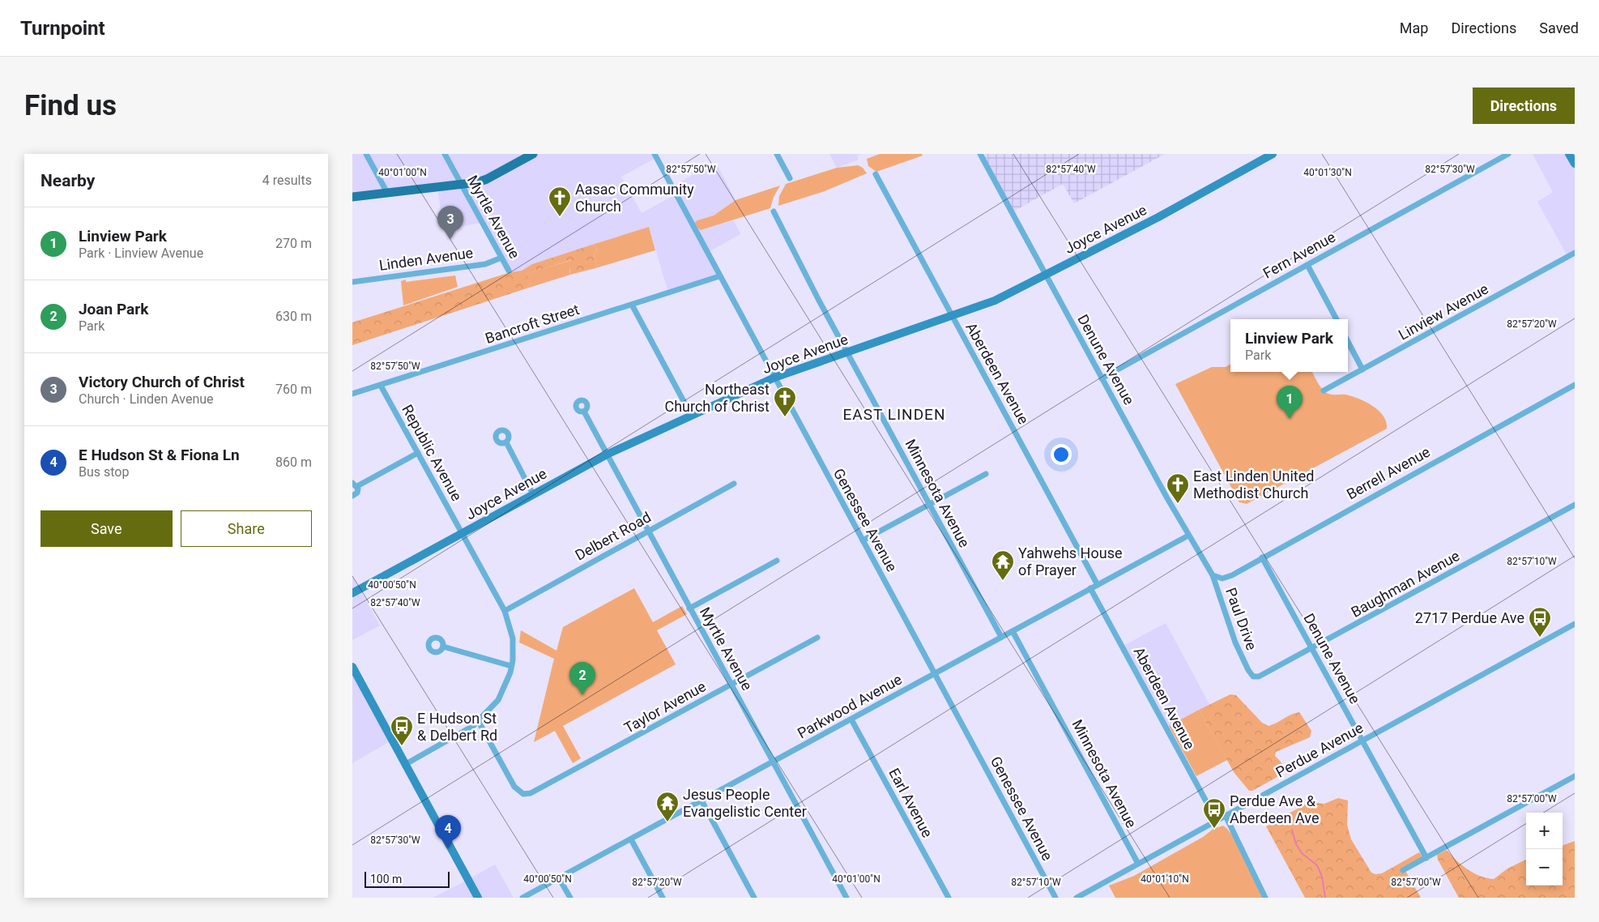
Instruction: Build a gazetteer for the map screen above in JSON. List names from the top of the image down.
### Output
{
  "streets": {
    "street": [
      "Myrtle Avenue",
      "Joyce Avenue",
      "Fern Avenue",
      "Linden Avenue",
      "Linview Avenue",
      "Bancroft Street",
      "Denune Avenue",
      "Aberdeen Avenue",
      "Republic Avenue",
      "Berrell Avenue",
      "Minnesota Avenue",
      "Genessee Avenue",
      "Delbert Road",
      "Baughman Avenue",
      "Paul Drive",
      "Parkwood Avenue",
      "Taylor Avenue",
      "Perdue Avenue",
      "Earl Avenue"
    ]
  },
  "crossings": [
    ["Myrtle Avenue", "Joyce Avenue"],
    ["Myrtle Avenue", "Linden Avenue"],
    ["Myrtle Avenue", "Delbert Road"],
    ["Myrtle Avenue", "Parkwood Avenue"],
    ["Myrtle Avenue", "Taylor Avenue"],
    ["Joyce Avenue", "Denune Avenue"],
    ["Joyce Avenue", "Aberdeen Avenue"],
    ["Joyce Avenue", "Republic Avenue"],
    ["Joyce Avenue", "Minnesota Avenue"],
    ["Joyce Avenue", "Genessee Avenue"],
    ["Fern Avenue", "Denune Avenue"],
    ["Bancroft Street", "Republic Avenue"],
    ["Bancroft Street", "Genessee Avenue"],
    ["Denune Avenue", "Berrell Avenue"],
    ["Denune Avenue", "Baughman Avenue"],
    ["Denune Avenue", "Paul Drive"],
    ["Denune Avenue", "Parkwood Avenue"],
    ["Denune Avenue", "Perdue Avenue"],
    ["Aberdeen Avenue", "Parkwood Avenue"],
    ["Aberdeen Avenue", "Perdue Avenue"],
    ["Republic Avenue", "Delbert Road"],
    ["Berrell Avenue", "Paul Drive"],
    ["Minnesota Avenue", "Parkwood Avenue"],
    ["Minnesota Avenue", "Perdue Avenue"],
    ["Genessee Avenue", "Parkwood Avenue"],
    ["Baughman Avenue", "Paul Drive"],
    ["Parkwood Avenue", "Earl Avenue"]
  ],
  "districts": ["EAST LINDEN"],
  "places": {
    "church": ["Aasac Community Church", "Northeast Church of Christ", "East Linden United Methodist Church"],
    "temple": ["Yahwehs House of Prayer", "Jesus People Evangelistic Center"],
    "bus stop": ["2717 Perdue Ave", "E Hudson St & Delbert Rd", "Perdue Ave & Aberdeen Ave"]
  },
  "scale_bar": "100 m",
  "page": {
    "header": "Turnpoint",
    "nav": ["Map", "Directions", "Saved"],
    "buttons": [
      "Directions",
      ["Save", "Share"]
    ],
    "title": "Find us",
    "heading": ["Nearby", "4 results"],
    "pins": [
      "3",
      "1",
      "2",
      "4"
    ],
    "list": [
      {
        "mark": "1",
        "name": "Linview Park",
        "note": "Park · Linview Avenue",
        "value": "270 m"
      },
      {
        "mark": "2",
        "name": "Joan Park",
        "note": "Park",
        "value": "630 m"
      },
      {
        "mark": "3",
        "name": "Victory Church of Christ",
        "note": "Church · Linden Avenue",
        "value": "760 m"
      },
      {
        "mark": "4",
        "name": "E Hudson St & Fiona Ln",
        "note": "Bus stop",
        "value": "860 m"
      }
    ],
    "popup": ["Linview Park", "Park"],
    "map_buttons": ["+", "−"],
    "scale": "100 m"
  },
  "coordinates": [
    "82°57'50\"W",
    "82°57'40\"W",
    "82°57'30\"W",
    "40°01'00\"N",
    "40°01'30\"N",
    "82°57'20\"W",
    "82°57'10\"W",
    "40°00'50\"N",
    "82°57'00\"W",
    "40°01'10\"N"
  ]
}
